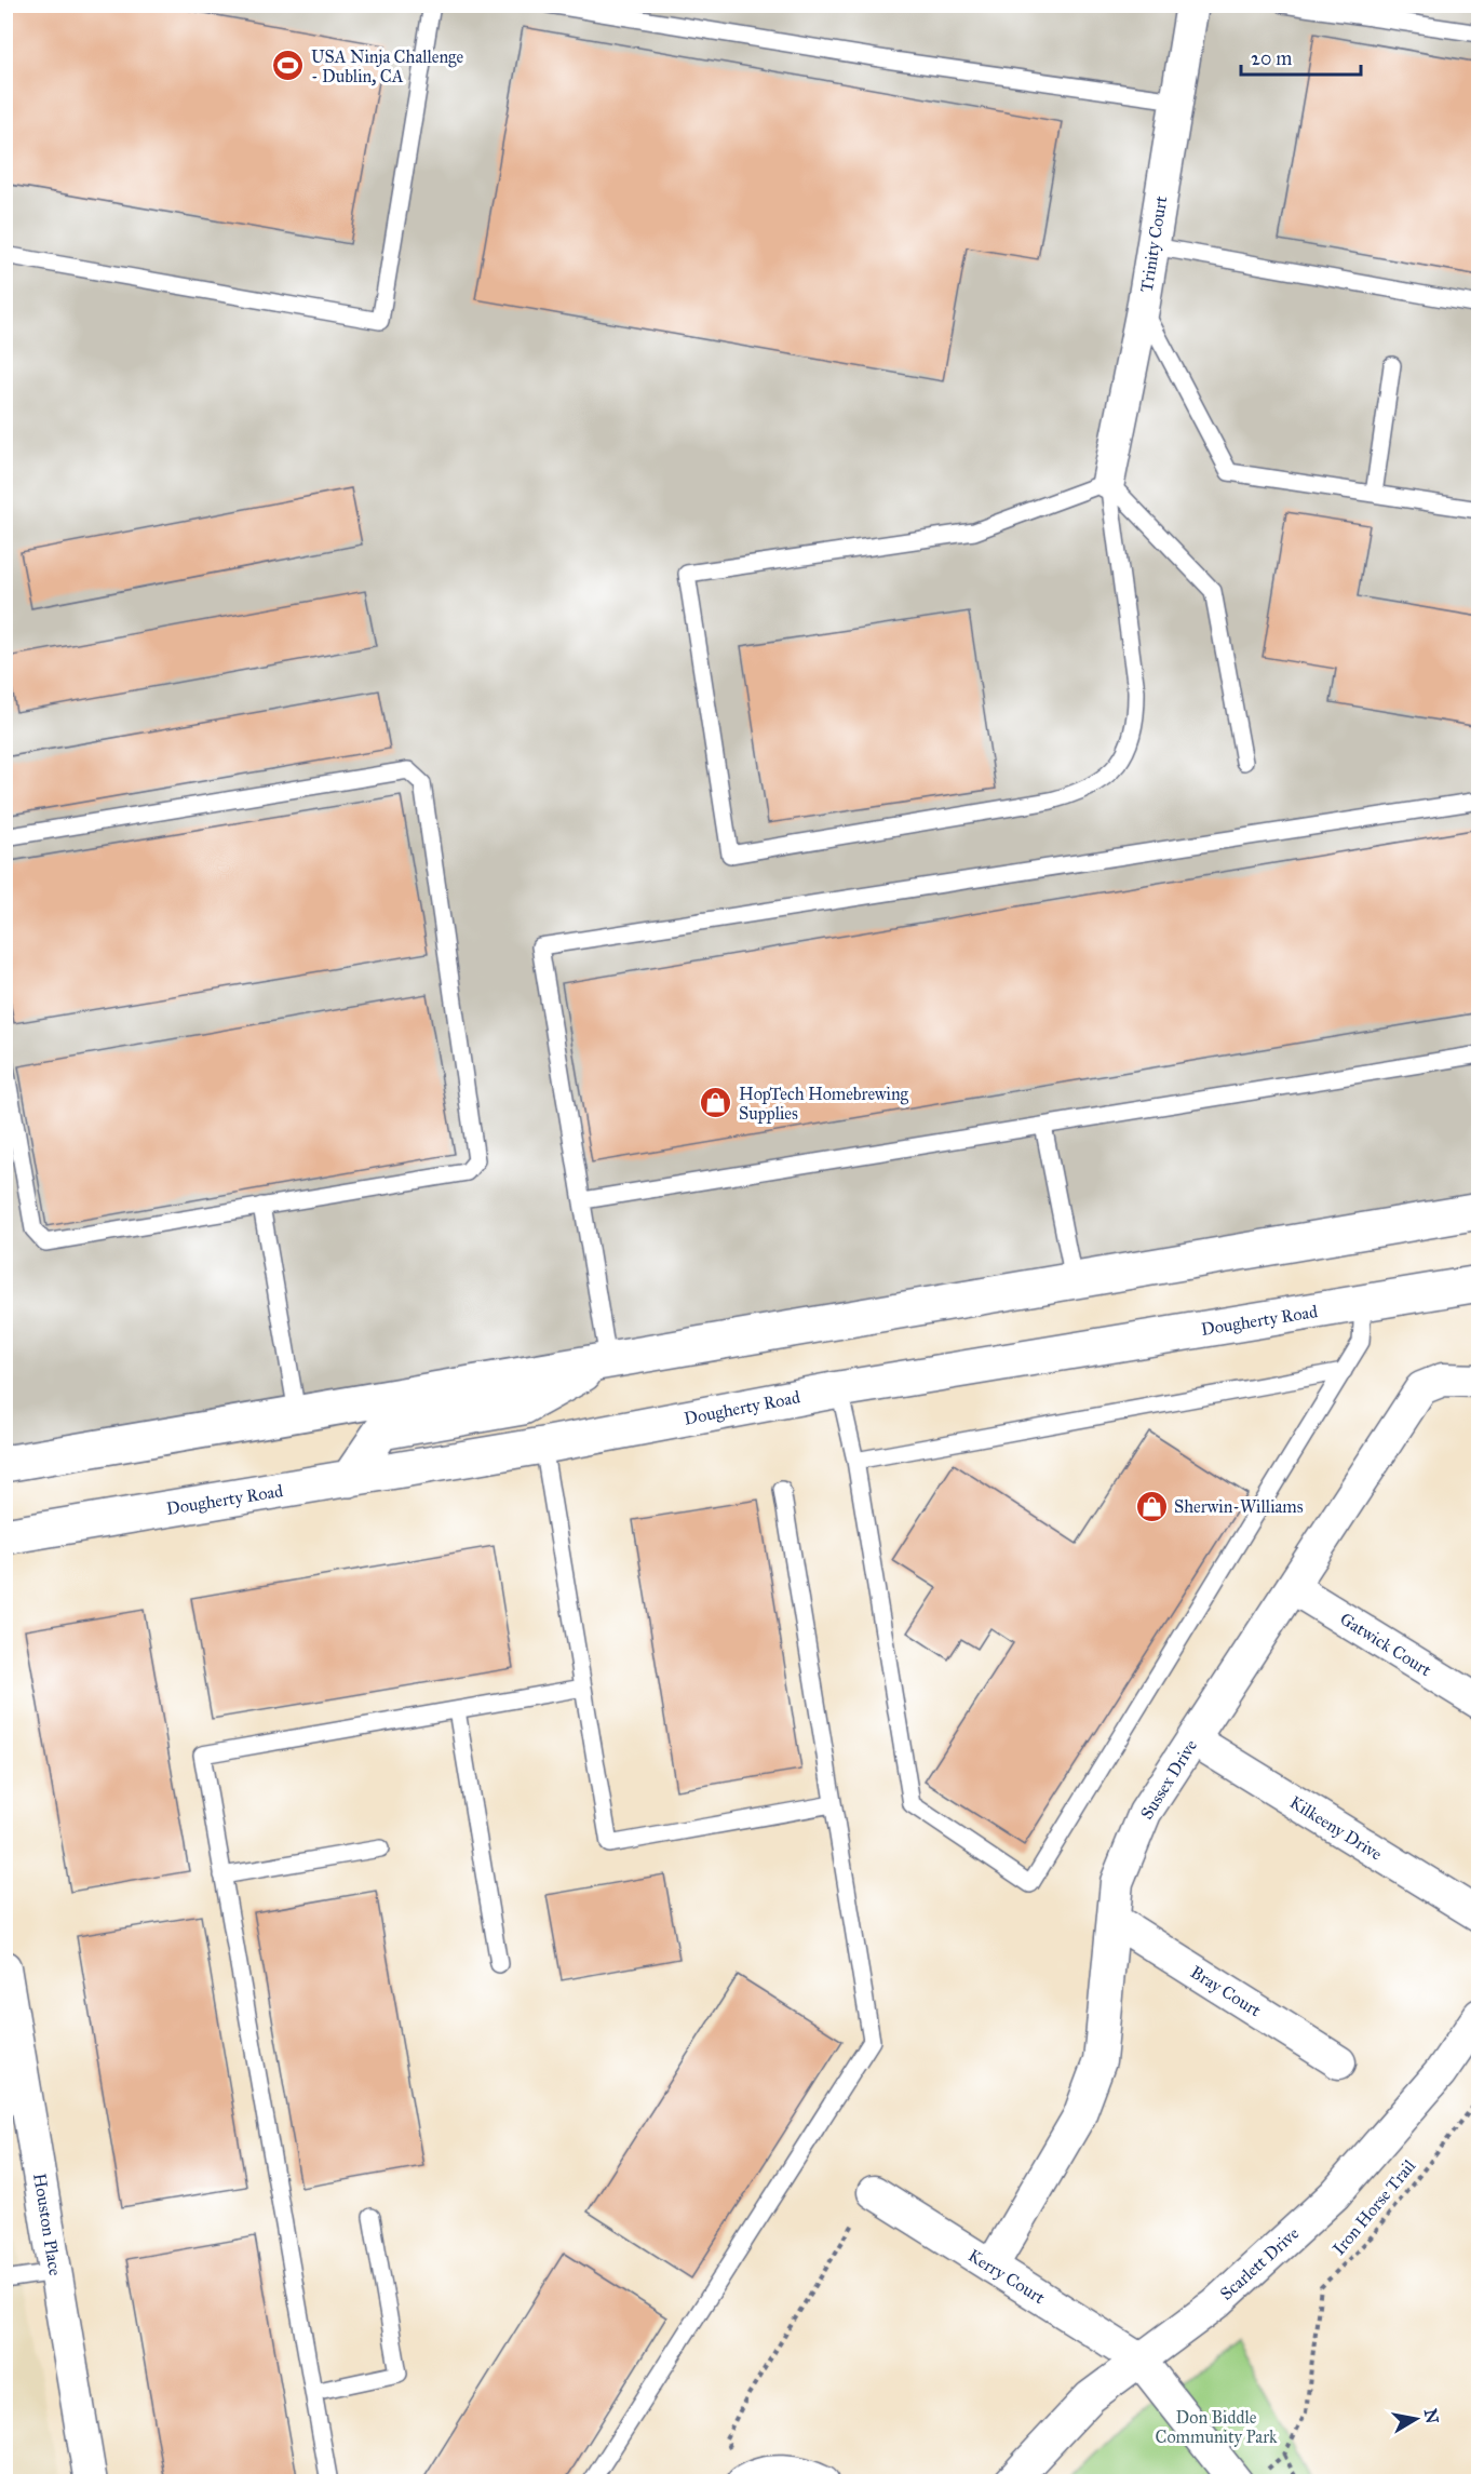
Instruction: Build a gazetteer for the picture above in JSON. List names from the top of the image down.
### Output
{
  "streets": {
    "main road": ["Dougherty Road"],
    "street": [
      "Trinity Court",
      "Gatwick Court",
      "Sussex Drive",
      "Kilkeeny Drive",
      "Bray Court",
      "Houston Place",
      "Scarlett Drive",
      "Kerry Court"
    ],
    "path": ["Iron Horse Trail"]
  },
  "crossings": [
    ["Gatwick Court", "Sussex Drive"],
    ["Sussex Drive", "Kilkeeny Drive"],
    ["Sussex Drive", "Bray Court"],
    ["Sussex Drive", "Kerry Court"],
    ["Scarlett Drive", "Kerry Court"]
  ],
  "parks": ["Don Biddle Community Park"],
  "places": {
    "sports": ["USA Ninja Challenge - Dublin, CA"],
    "shop": ["HopTech Homebrewing Supplies", "Sherwin-Williams"]
  },
  "scale_bar": "20 m",
  "north": "right"
}
